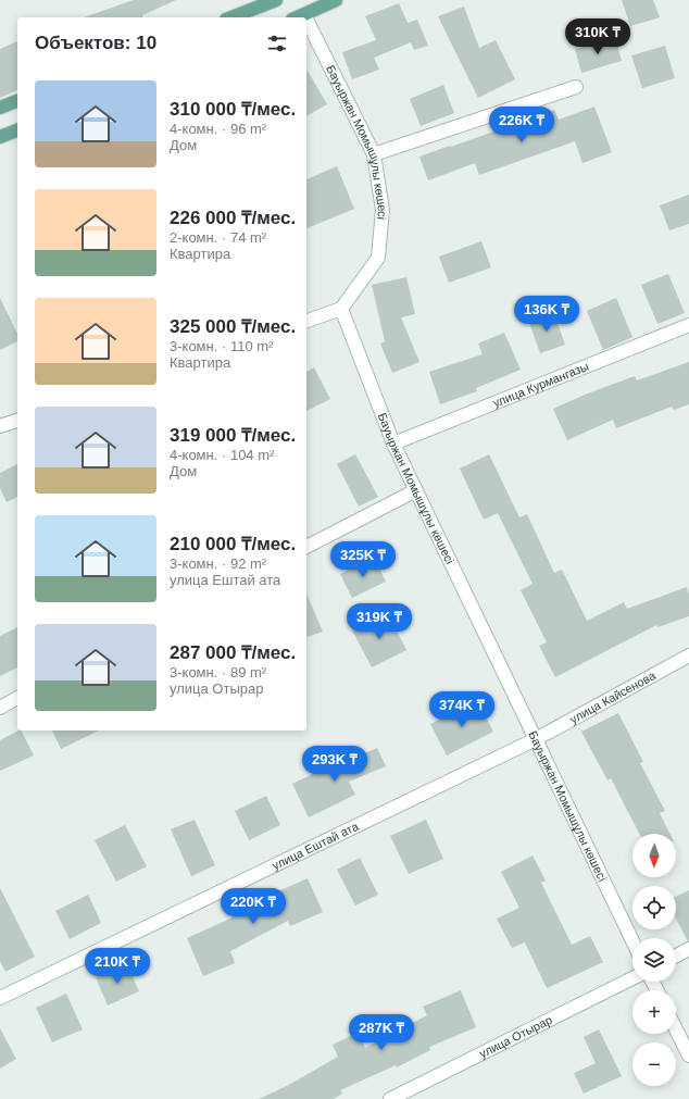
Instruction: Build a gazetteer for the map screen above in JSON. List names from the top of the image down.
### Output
{
  "streets": {
    "street": [
      "Бауыржан Момышұлы көшесі",
      "улица Курмангазы",
      "улица Кайсенова",
      "улица Ештай ата",
      "улица Отырар"
    ]
  },
  "crossings": [
    ["Бауыржан Момышұлы көшесі", "улица Курмангазы"],
    ["Бауыржан Момышұлы көшесі", "улица Кайсенова"],
    ["Бауыржан Момышұлы көшесі", "улица Ештай ата"],
    ["улица Кайсенова", "улица Ештай ата"]
  ],
  "north": "bottom",
  "page": {
    "heading": "Объектов: 10",
    "price": [
      "310K ₸",
      "226K ₸",
      "136K ₸",
      "325K ₸",
      "319K ₸",
      "374K ₸",
      "293K ₸",
      "220K ₸",
      "210K ₸",
      "287K ₸"
    ],
    "list": [
      {
        "name": "310 000 ₸/мес.",
        "note": "4-комн. · 96 m² · Дом"
      },
      {
        "name": "226 000 ₸/мес.",
        "note": "2-комн. · 74 m² · Квартира"
      },
      {
        "name": "325 000 ₸/мес.",
        "note": "3-комн. · 110 m² · Квартира"
      },
      {
        "name": "319 000 ₸/мес.",
        "note": "4-комн. · 104 m² · Дом"
      },
      {
        "name": "210 000 ₸/мес.",
        "note": "3-комн. · 92 m² · улица Ештай ата"
      },
      {
        "name": "287 000 ₸/мес.",
        "note": "3-комн. · 89 m² · улица Отырар"
      }
    ],
    "map_buttons": ["+", "−"]
  }
}
